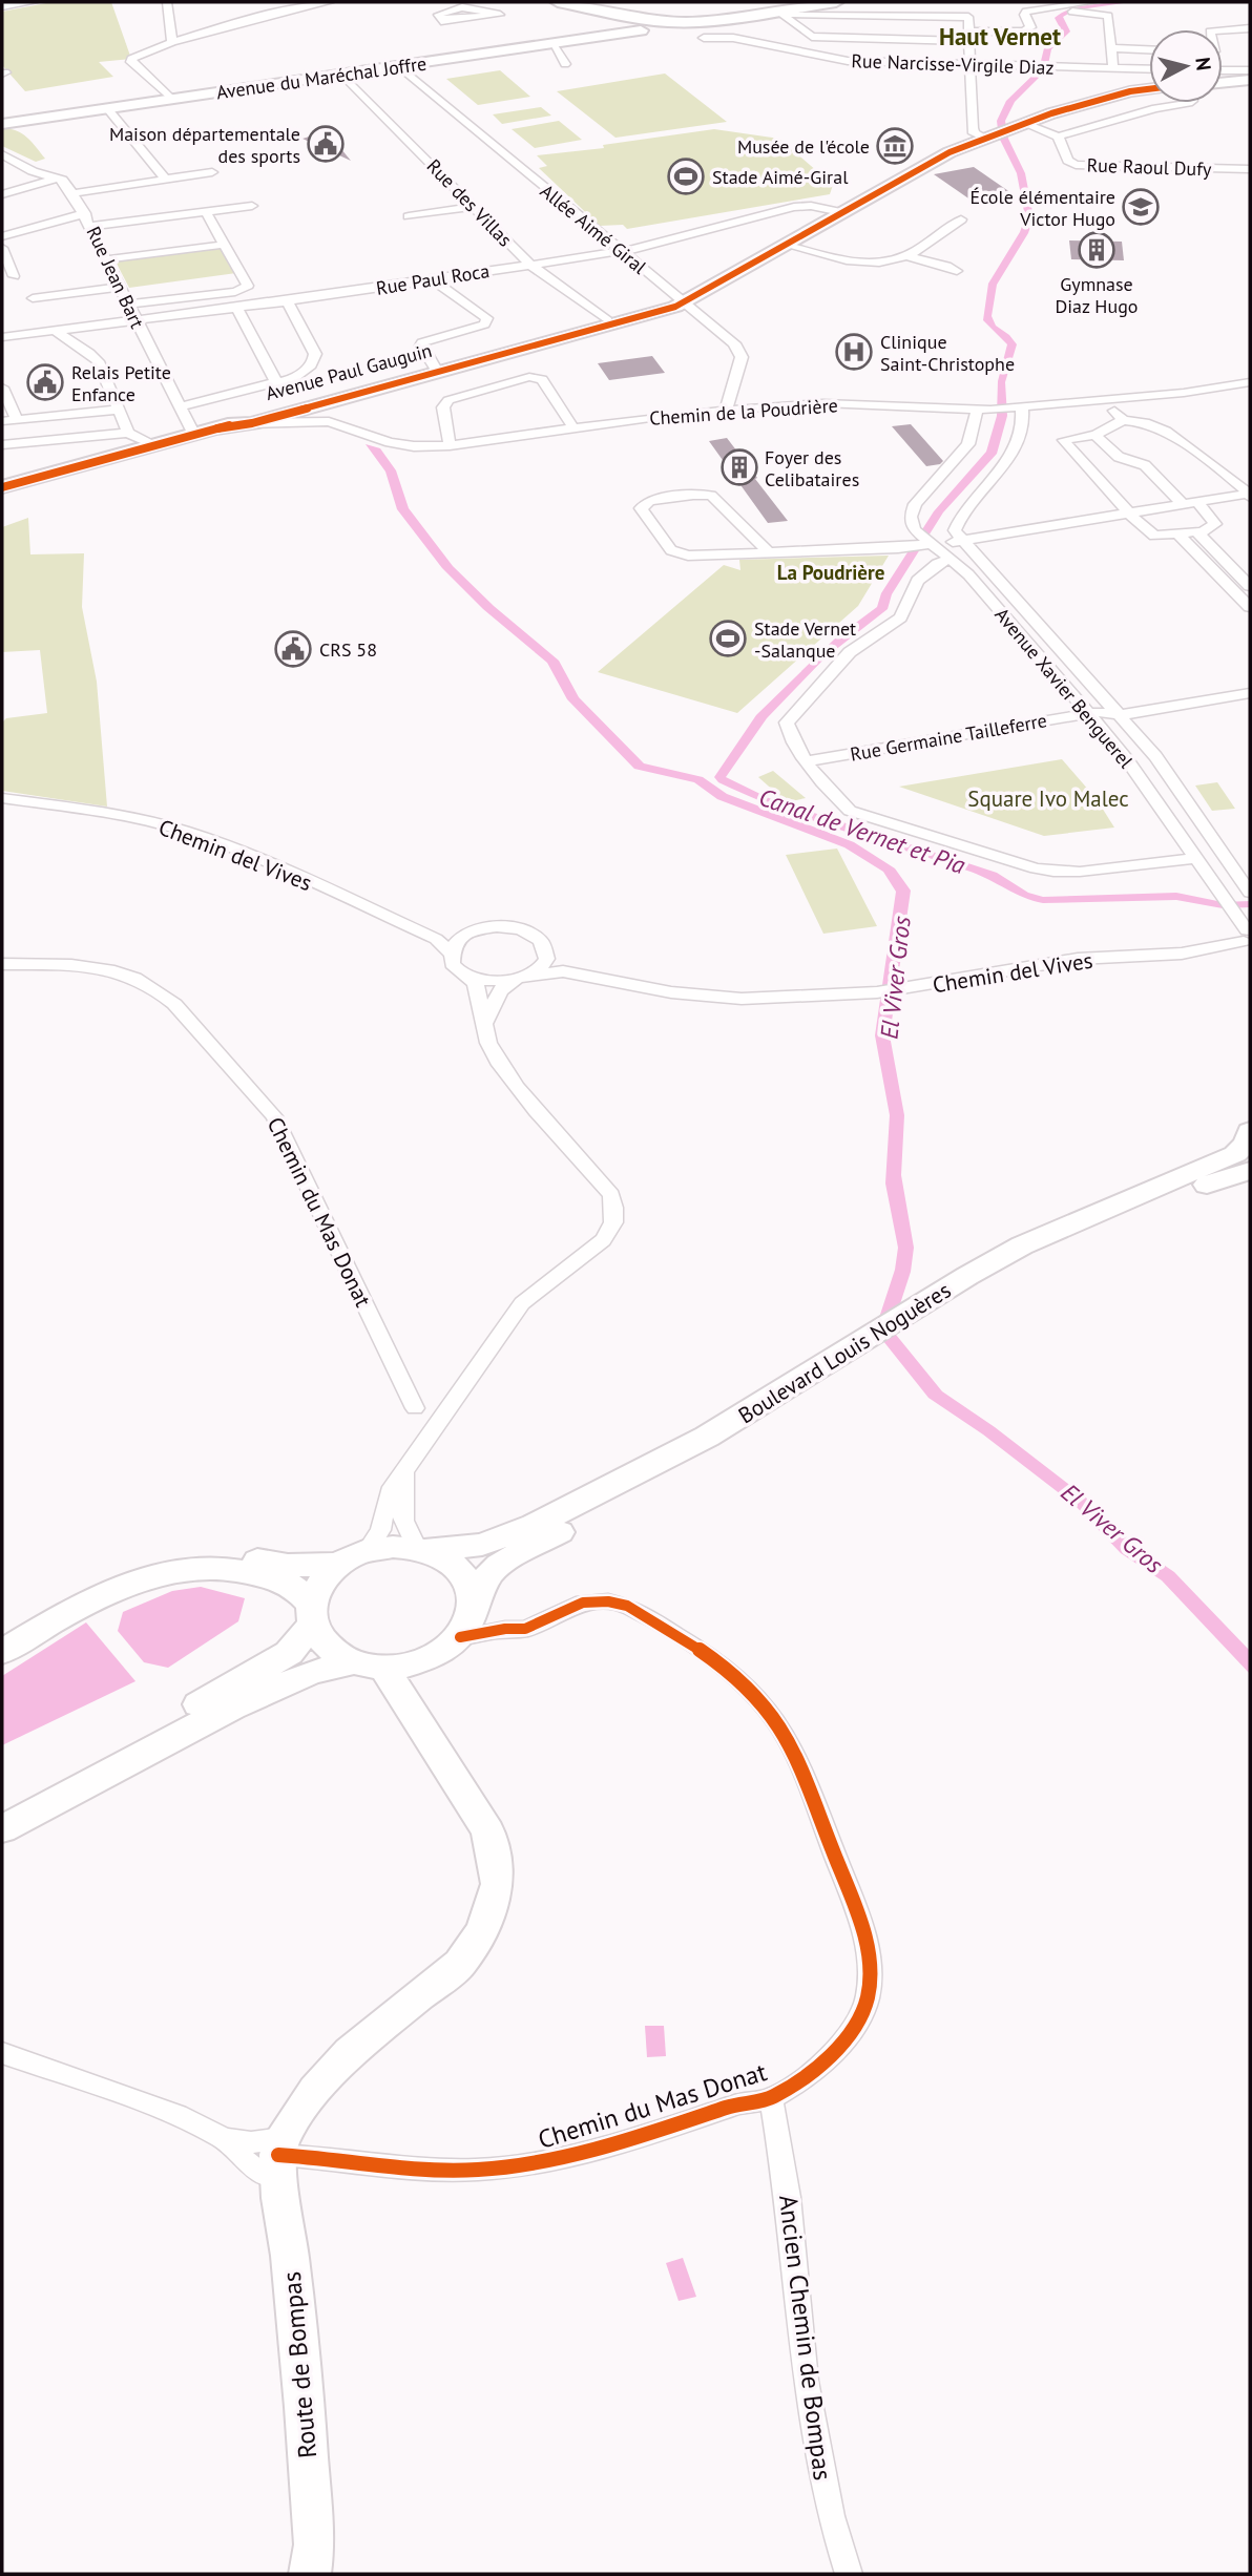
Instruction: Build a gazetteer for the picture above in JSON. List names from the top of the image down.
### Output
{
  "streets": {
    "main road": [
      "Avenue du Maréchal Joffre",
      "Avenue Paul Gauguin",
      "Boulevard Louis Noguères",
      "Route de Bompas"
    ],
    "street": [
      "Rue Narcisse-Virgile Diaz",
      "Rue Raoul Dufy",
      "Rue des Villas",
      "Allée Aimé Giral",
      "Rue Jean Bart",
      "Rue Paul Roca",
      "Chemin de la Poudrière",
      "Avenue Xavier Benguerel",
      "Rue Germaine Tailleferre",
      "Chemin del Vives",
      "Chemin du Mas Donat",
      "Ancien Chemin de Bompas"
    ]
  },
  "crossings": [
    ["Avenue du Maréchal Joffre", "Rue des Villas"],
    ["Avenue du Maréchal Joffre", "Allée Aimé Giral"],
    ["Rue des Villas", "Rue Paul Roca"],
    ["Rue des Villas", "Avenue Paul Gauguin"],
    ["Allée Aimé Giral", "Rue Paul Roca"],
    ["Allée Aimé Giral", "Avenue Paul Gauguin"],
    ["Allée Aimé Giral", "Chemin de la Poudrière"],
    ["Rue Jean Bart", "Rue Paul Roca"],
    ["Rue Paul Roca", "Avenue Paul Gauguin"],
    ["Avenue Paul Gauguin", "Chemin de la Poudrière"],
    ["Chemin de la Poudrière", "Avenue Xavier Benguerel"],
    ["Avenue Xavier Benguerel", "Rue Germaine Tailleferre"],
    ["Avenue Xavier Benguerel", "Chemin del Vives"],
    ["Chemin du Mas Donat", "Boulevard Louis Noguères"],
    ["Chemin du Mas Donat", "Ancien Chemin de Bompas"],
    ["Chemin du Mas Donat", "Route de Bompas"]
  ],
  "districts": ["Haut Vernet", "La Poudrière"],
  "water": ["Canal de Vernet et Pia", "El Viver Gros"],
  "parks": ["Square Ivo Malec"],
  "places": {
    "public building": ["Maison départementale des sports", "Relais Petite Enfance", "CRS 58"],
    "museum": ["Musée de l'école"],
    "sports": ["Stade Aimé-Giral", "Stade Vernet -Salanque"],
    "school or university": ["École élémentaire Victor Hugo"],
    "building": ["Gymnase Diaz Hugo", "Foyer des Celibataires"],
    "hospital": ["Clinique Saint-Christophe"]
  },
  "north": "right"
}
